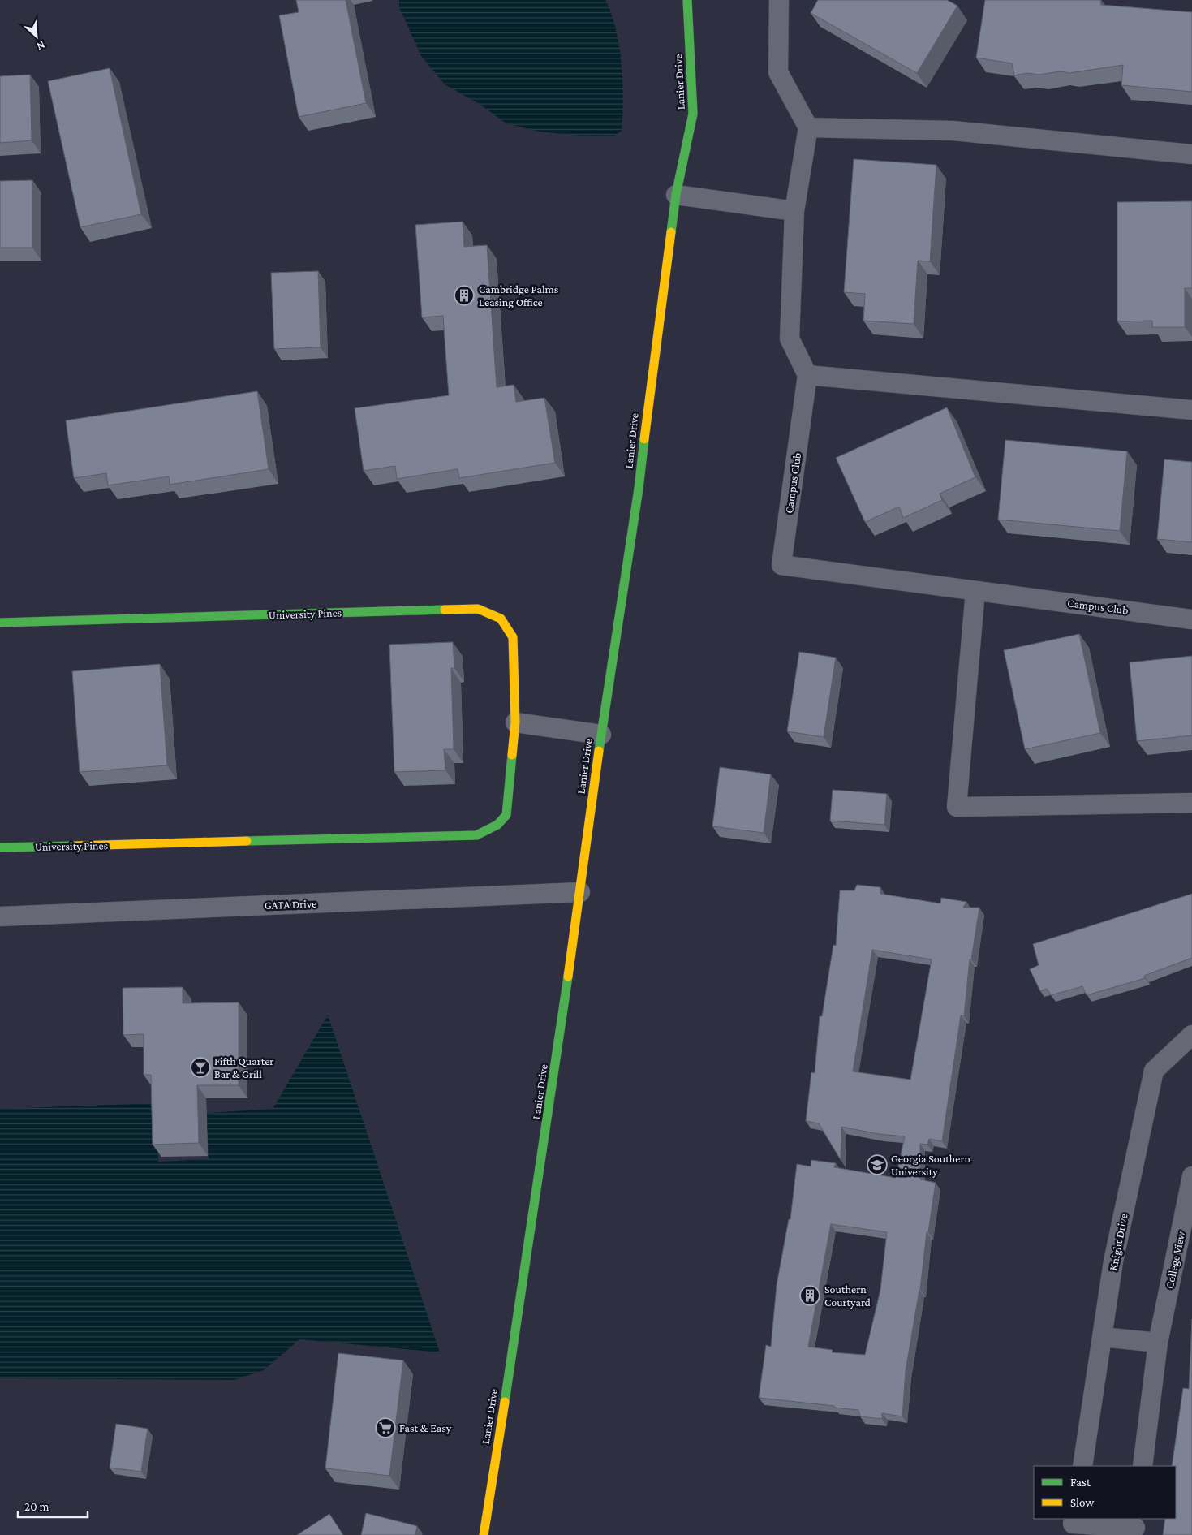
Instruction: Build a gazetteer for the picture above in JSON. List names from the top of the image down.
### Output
{
  "streets": {
    "street": [
      "Lanier Drive",
      "Campus Club",
      "University Pines",
      "GATA Drive",
      "Knight Drive",
      "College View"
    ]
  },
  "crossings": [
    ["Lanier Drive", "GATA Drive"]
  ],
  "places": {
    "building": ["Cambridge Palms Leasing Office", "Southern Courtyard"],
    "bar": ["Fifth Quarter Bar & Grill"],
    "school or university": ["Georgia Southern University"],
    "supermarket": ["Fast & Easy"]
  },
  "legend": ["Fast", "Slow"],
  "scale_bar": "20 m",
  "north": "bottom right"
}
